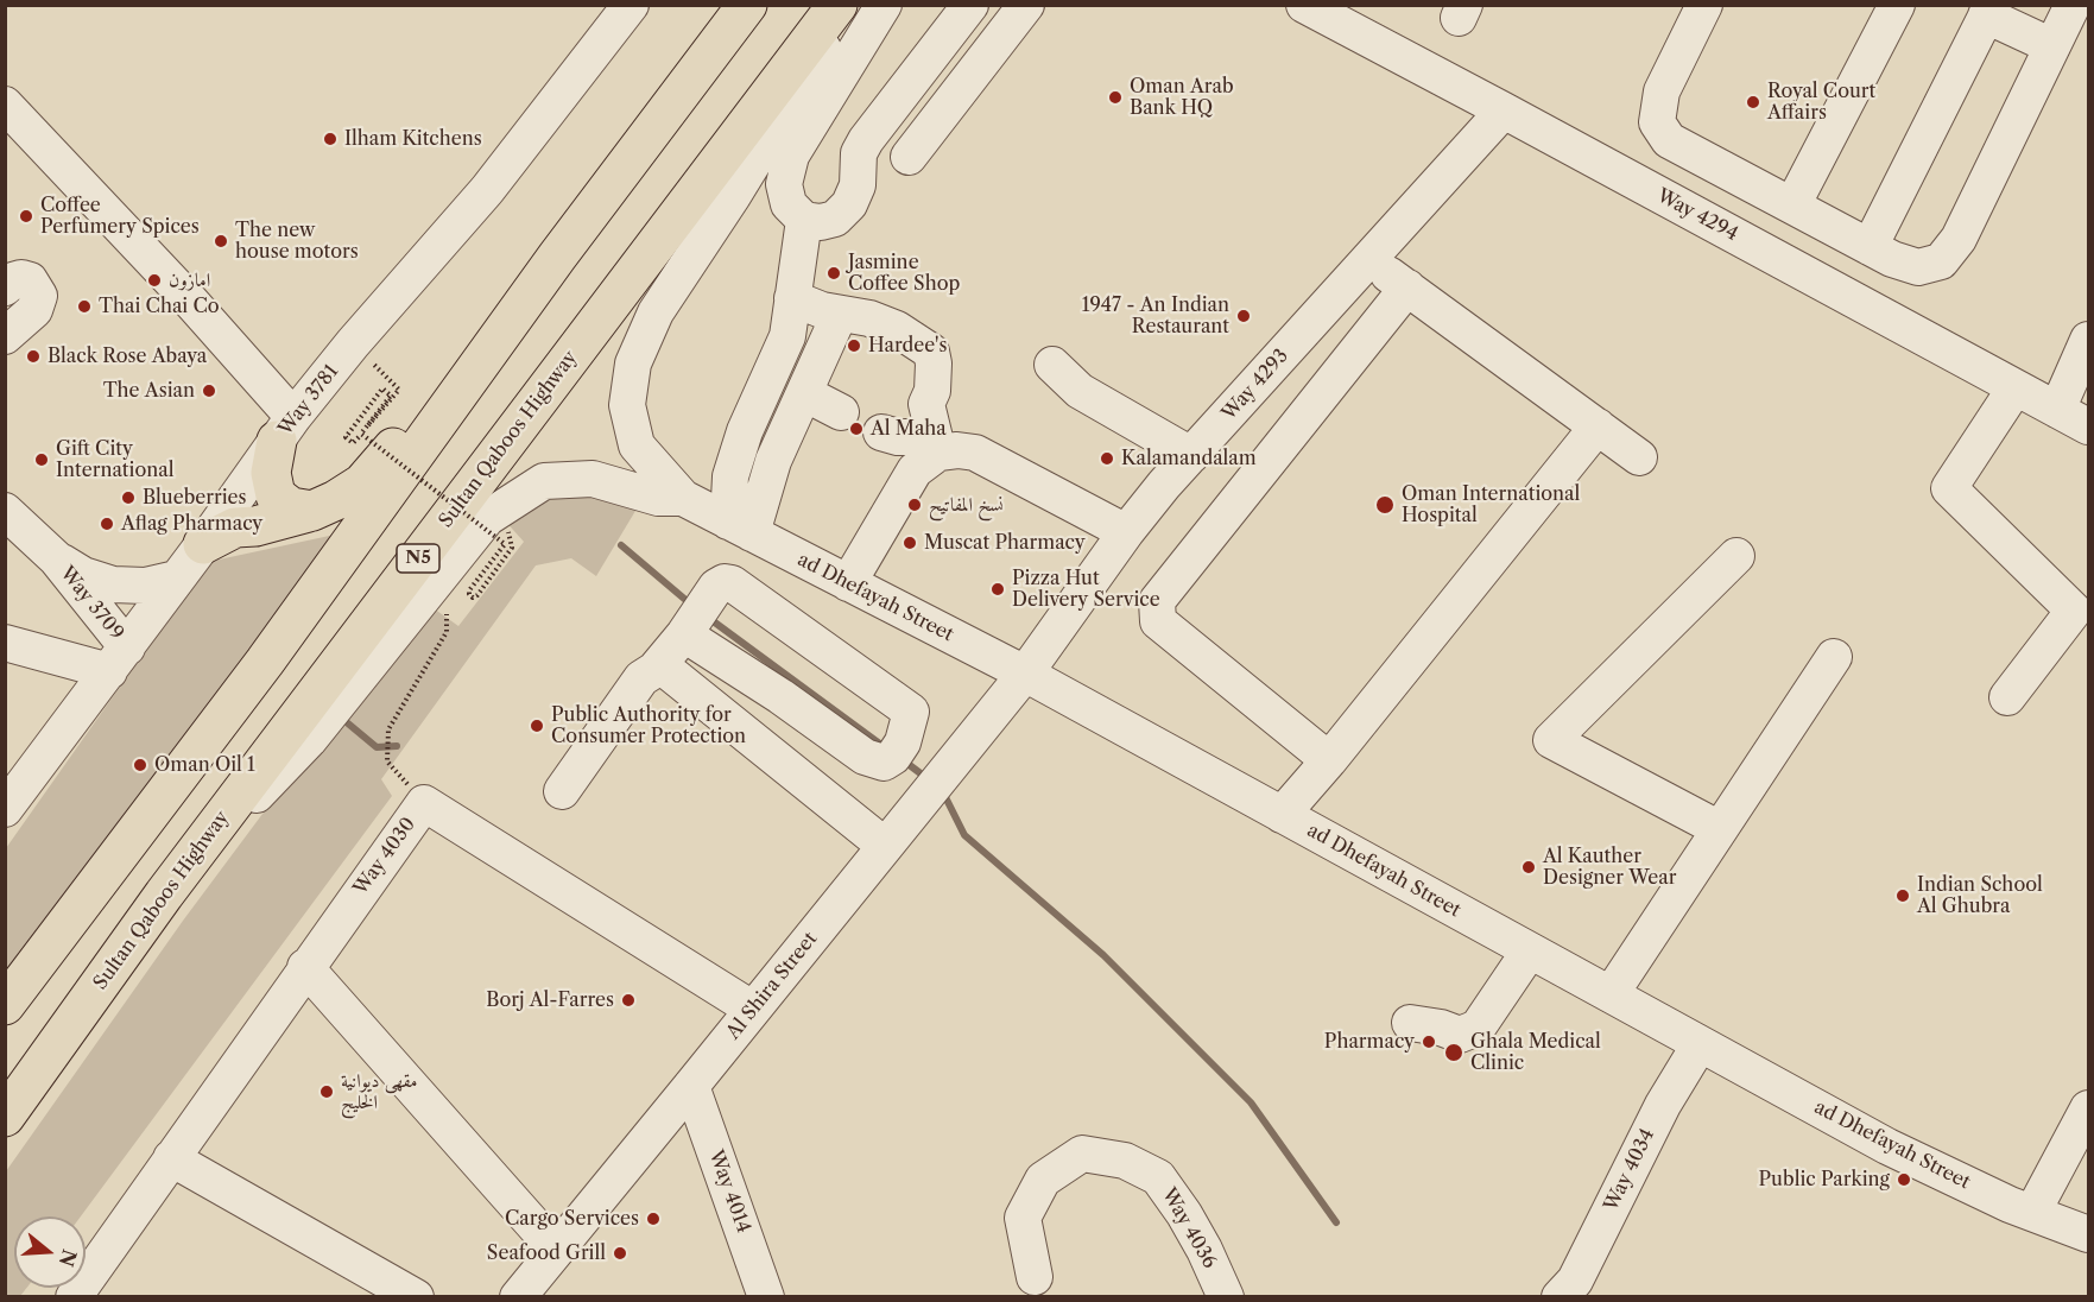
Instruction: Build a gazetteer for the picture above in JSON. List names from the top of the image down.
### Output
{
  "streets": {
    "highway": ["Sultan Qaboos Highway", "N5"],
    "street": [
      "Way 4294",
      "Way 4293",
      "Way 3781",
      "ad Dhefayah Street",
      "Way 3709",
      "Way 4030",
      "Al Shira Street",
      "Way 4034",
      "Way 4014",
      "Way 4036"
    ]
  },
  "crossings": [
    ["Way 4294", "Way 4293"],
    ["Way 4293", "ad Dhefayah Street"],
    ["Way 4293", "Al Shira Street"],
    ["Way 3781", "Way 3709"],
    ["ad Dhefayah Street", "Al Shira Street"],
    ["ad Dhefayah Street", "Way 4034"],
    ["Way 4030", "Al Shira Street"],
    ["Al Shira Street", "Way 4014"]
  ],
  "places": [
    "Oman Arab Bank HQ",
    "Royal Court Affairs",
    "Ilham Kitchens",
    "Coffee Perfumery Spices",
    "The new house motors",
    "Jasmine Coffee Shop",
    "امازون",
    "Thai Chai Co",
    "1947 - An Indian Restaurant",
    "Hardee's",
    "Black Rose Abaya",
    "The Asian",
    "Al Maha",
    "Kalamandalam",
    "Gift City International",
    "Blueberries",
    "نسخ المفاتيح",
    "Oman International Hospital",
    "Aflag Pharmacy",
    "Muscat Pharmacy",
    "Pizza Hut Delivery Service",
    "Public Authority for Consumer Protection",
    "Oman Oil 1",
    "Al Kauther Designer Wear",
    "Indian School Al Ghubra",
    "Borj Al-Farres",
    "Pharmacy",
    "Ghala Medical Clinic",
    "مقهى ديوانية الخليج",
    "Public Parking",
    "Cargo Services",
    "Seafood Grill"
  ],
  "north": "right"
}
